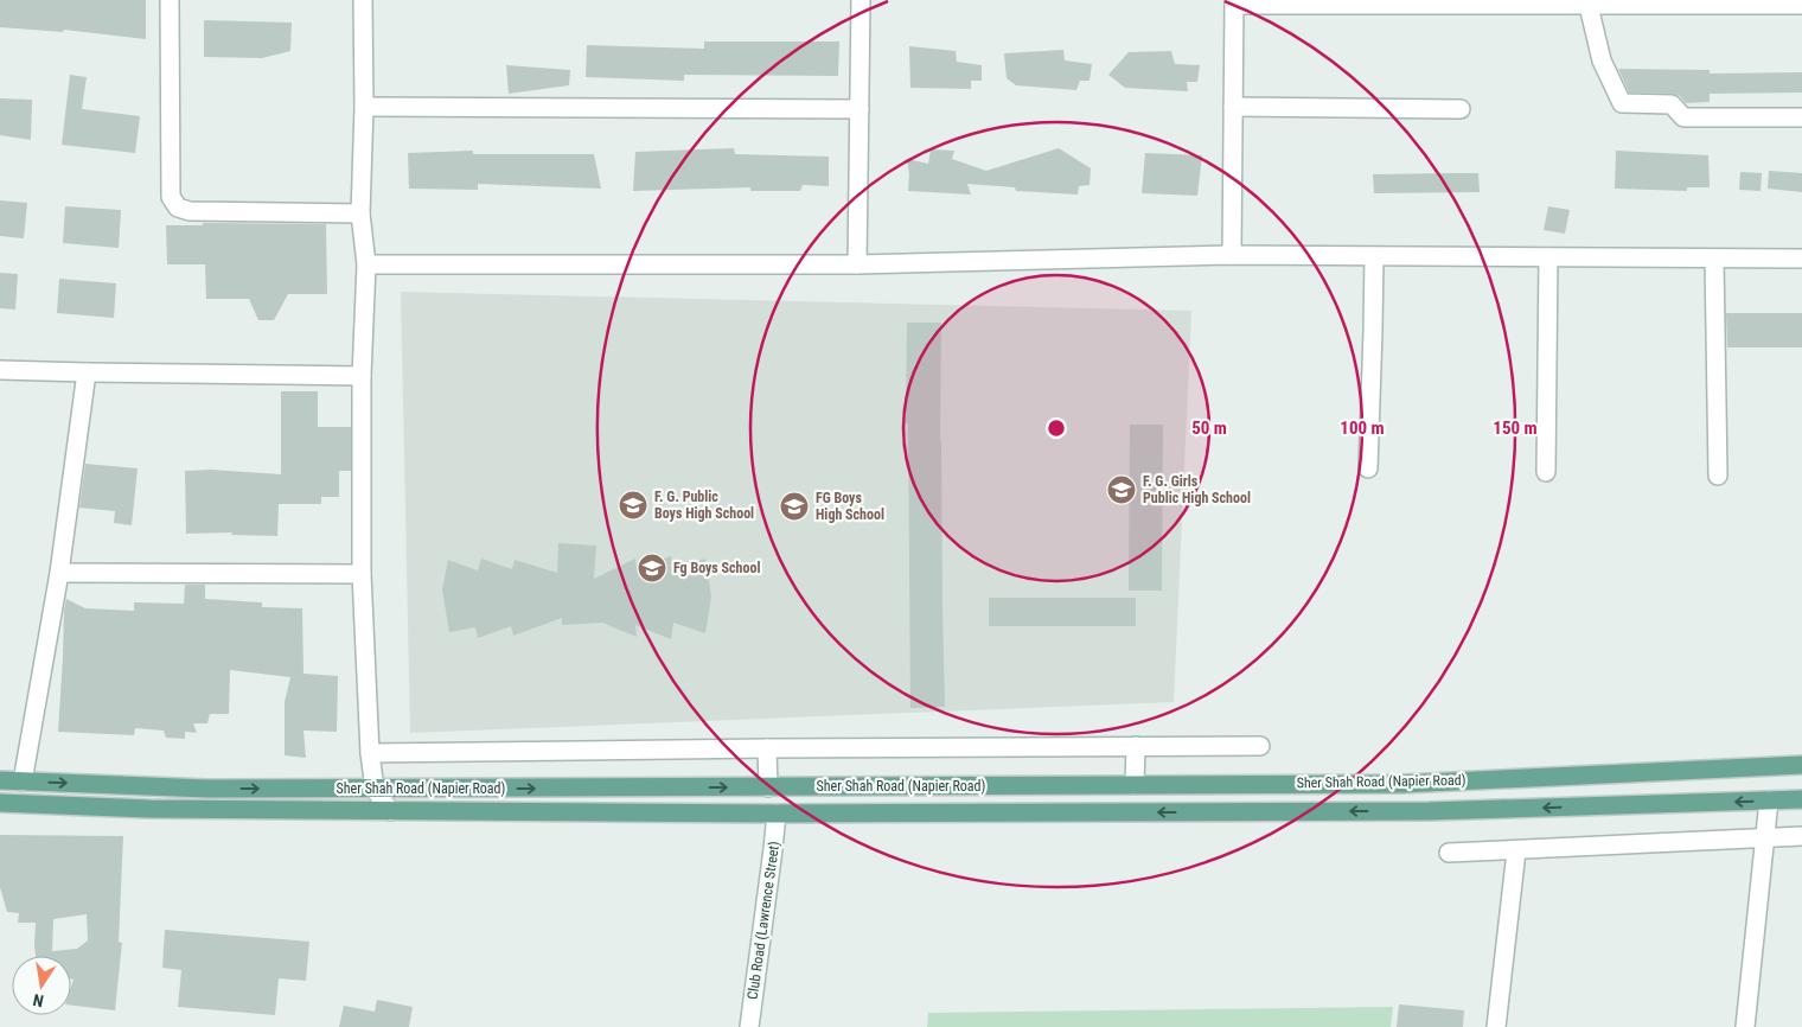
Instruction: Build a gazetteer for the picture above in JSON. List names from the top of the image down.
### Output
{
  "streets": {
    "main road": ["Sher Shah Road (Napier Road)"],
    "street": ["Club Road (Lawrence Street)"]
  },
  "crossings": [
    ["Sher Shah Road (Napier Road)", "Club Road (Lawrence Street)"]
  ],
  "places": {
    "school or university": [
      "F. G. Girls Public High School",
      "F. G. Public Boys High School",
      "FG Boys High School",
      "Fg Boys School"
    ]
  },
  "north": "bottom",
  "rings": ["50 m", "100 m", "150 m"]
}
